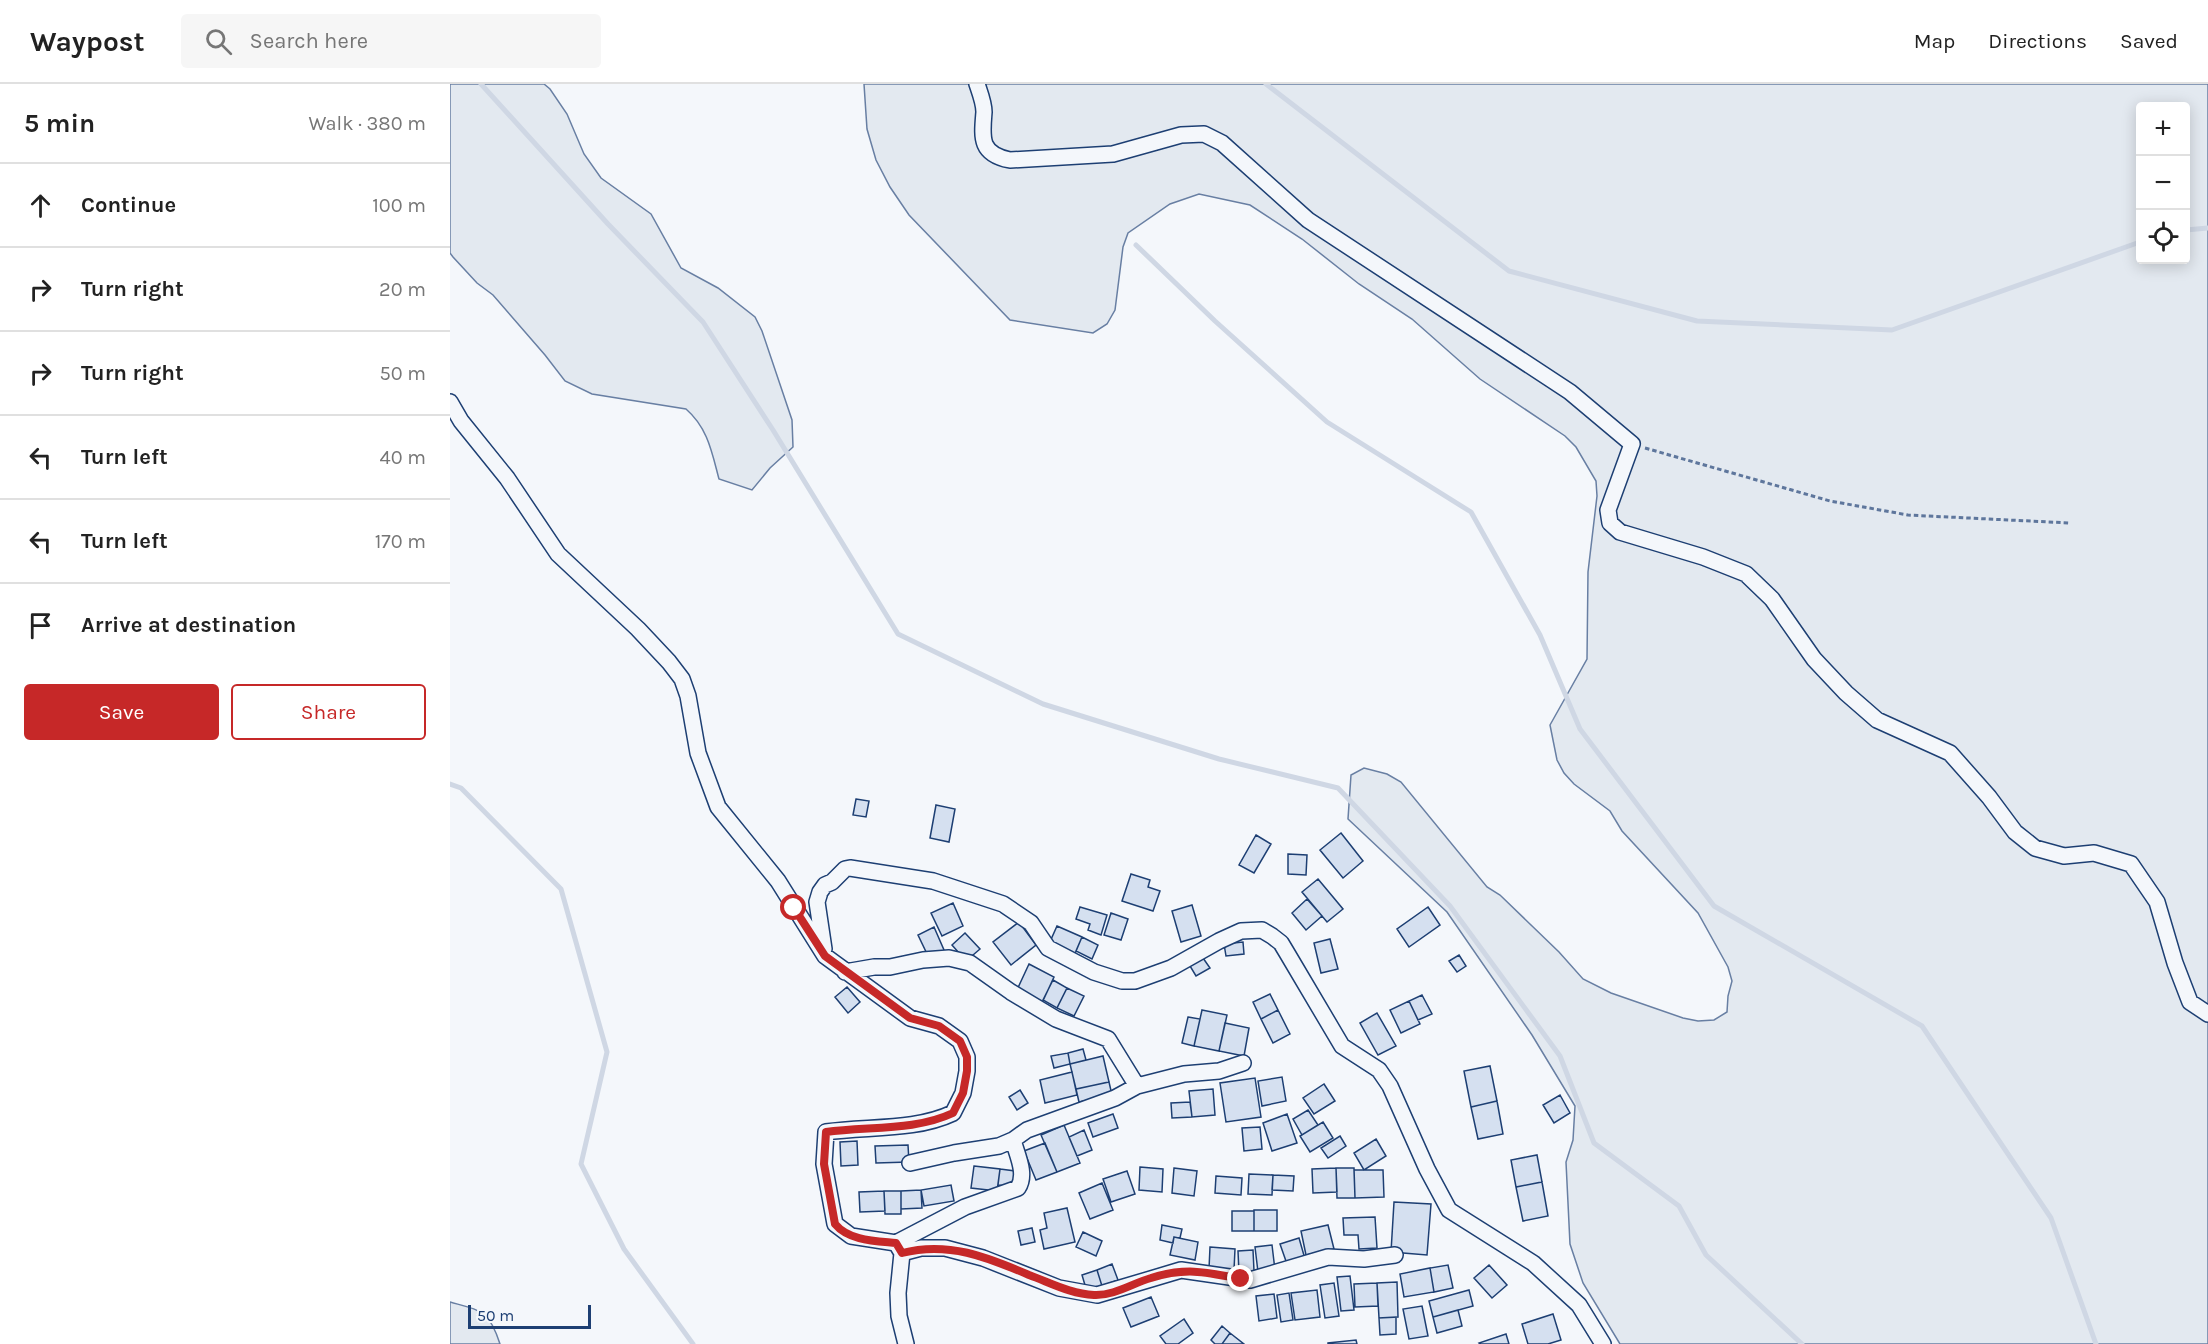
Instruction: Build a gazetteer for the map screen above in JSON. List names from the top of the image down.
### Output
{
  "scale_bar": "50 m",
  "page": {
    "header": "Waypost",
    "search": "Search here",
    "nav": ["Map", "Directions", "Saved"],
    "heading": ["5 min", "Walk · 380 m"],
    "map_buttons": ["+", "−"],
    "list": [
      ["Continue", "100 m"],
      ["Turn right", "20 m"],
      ["Turn right", "50 m"],
      ["Turn left", "40 m"],
      ["Turn left", "170 m"],
      "Arrive at destination"
    ],
    "buttons": ["Save", "Share"],
    "scale": "50 m"
  }
}
